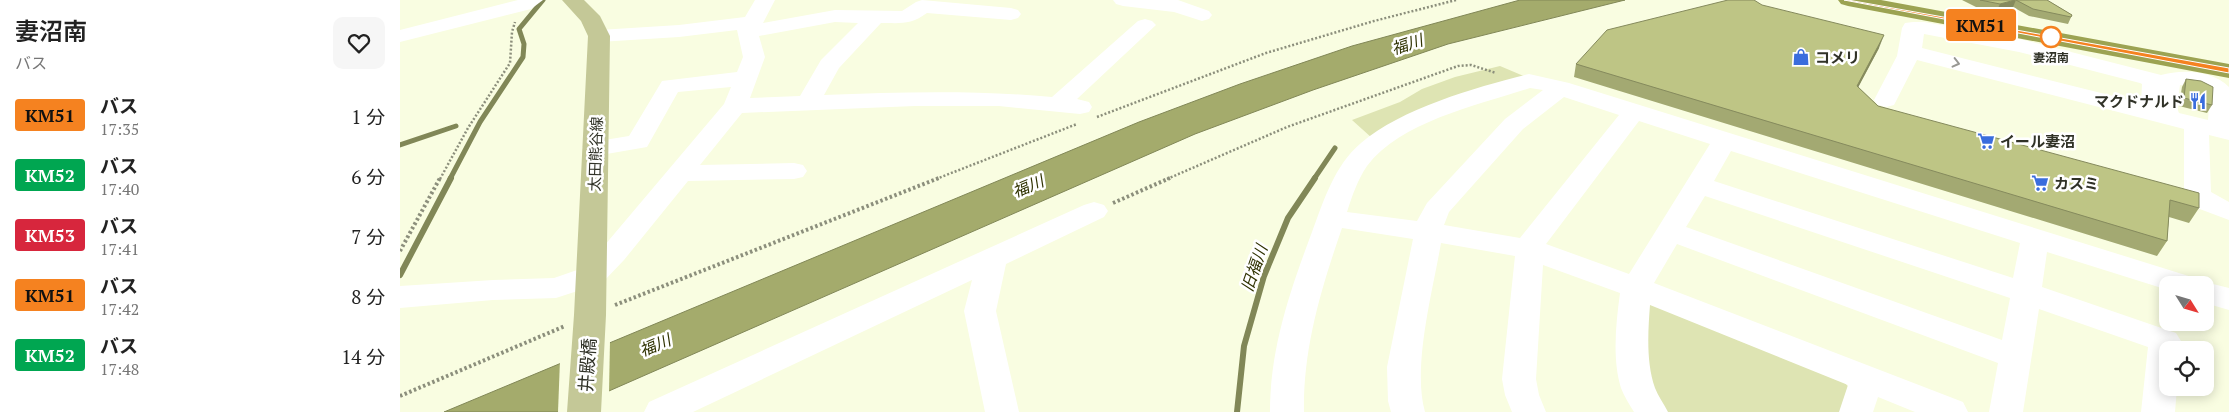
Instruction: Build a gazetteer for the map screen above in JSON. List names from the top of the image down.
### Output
{
  "streets": {
    "main road": ["太田熊谷線", "井殿橋"]
  },
  "crossings": [
    ["太田熊谷線", "井殿橋"]
  ],
  "water": ["福川", "旧福川"],
  "places": {
    "other": ["妻沼南"],
    "shop": ["コメリ"],
    "restaurant": ["マクドナルド"],
    "supermarket": ["イール妻沼", "カスミ"]
  },
  "lines": ["bus line KM51"],
  "north": "bottom right",
  "page": {
    "heading": ["妻沼南", "バス"],
    "on_map": "KM51",
    "list": [
      {
        "mark": "KM51",
        "name": "バス",
        "note": "17:35",
        "value": "1 分"
      },
      {
        "mark": "KM52",
        "name": "バス",
        "note": "17:40",
        "value": "6 分"
      },
      {
        "mark": "KM53",
        "name": "バス",
        "note": "17:41",
        "value": "7 分"
      },
      {
        "mark": "KM51",
        "name": "バス",
        "note": "17:42",
        "value": "8 分"
      },
      {
        "mark": "KM52",
        "name": "バス",
        "note": "17:48",
        "value": "14 分"
      }
    ]
  }
}
